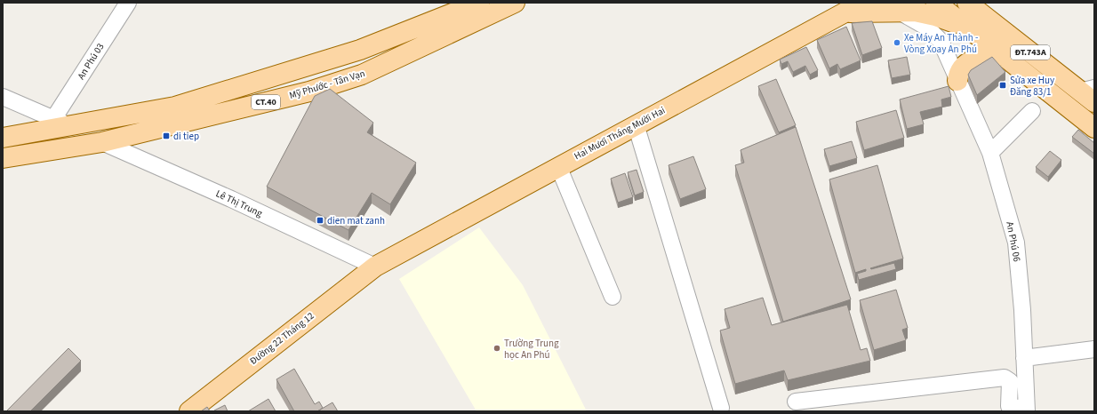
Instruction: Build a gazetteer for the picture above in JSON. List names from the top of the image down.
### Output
{
  "streets": {
    "main road": [
      "ĐT.743A",
      "Mỹ Phước - Tân Vạn",
      "CT.40",
      "Hai Mươi Tháng Mười Hai",
      "Đường 22 Tháng 12"
    ],
    "street": ["An Phú 03", "Lê Thị Trung", "An Phú 06"]
  },
  "crossings": [
    ["An Phú 03", "CT.40"],
    ["Mỹ Phước - Tân Vạn", "Lê Thị Trung"],
    ["Hai Mươi Tháng Mười Hai", "Lê Thị Trung"],
    ["Hai Mươi Tháng Mười Hai", "Đường 22 Tháng 12"],
    ["Lê Thị Trung", "Đường 22 Tháng 12"]
  ],
  "places": {
    "other": ["Xe Máy An Thành - Vòng Xoay An Phú", "Trường Trung học An Phú"],
    "transit": ["Sửa xe Huy Đăng 83/1", "di tiep", "dien mat zanh"]
  }
}
